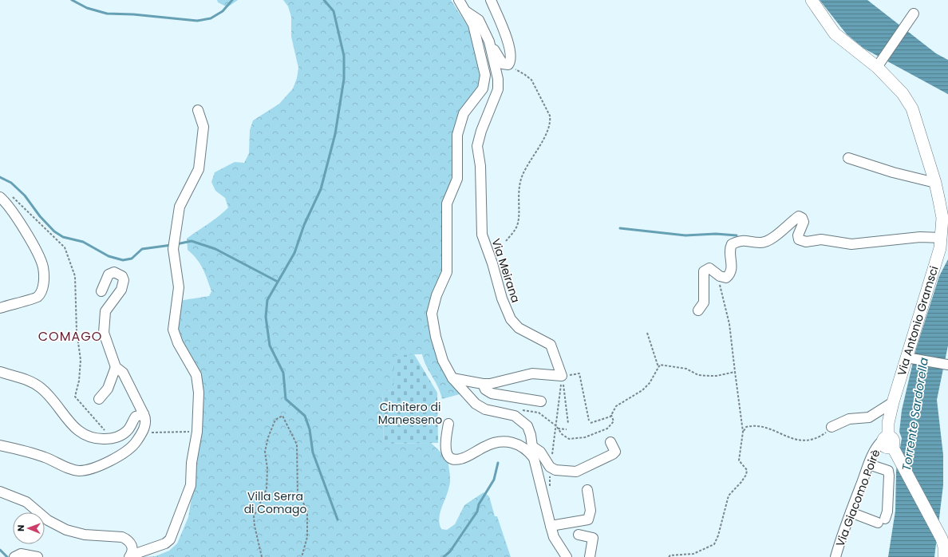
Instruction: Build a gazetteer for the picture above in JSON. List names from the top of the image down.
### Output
{
  "streets": {
    "main road": ["Via Antonio Gramsci"],
    "street": ["Via Meirana", "Via Giacomo Poirè"]
  },
  "districts": ["COMAGO"],
  "water": ["Torrente Sardorella"],
  "parks": ["Cimitero di Manesseno", "Villa Serra di Comago"],
  "north": "left"
}
